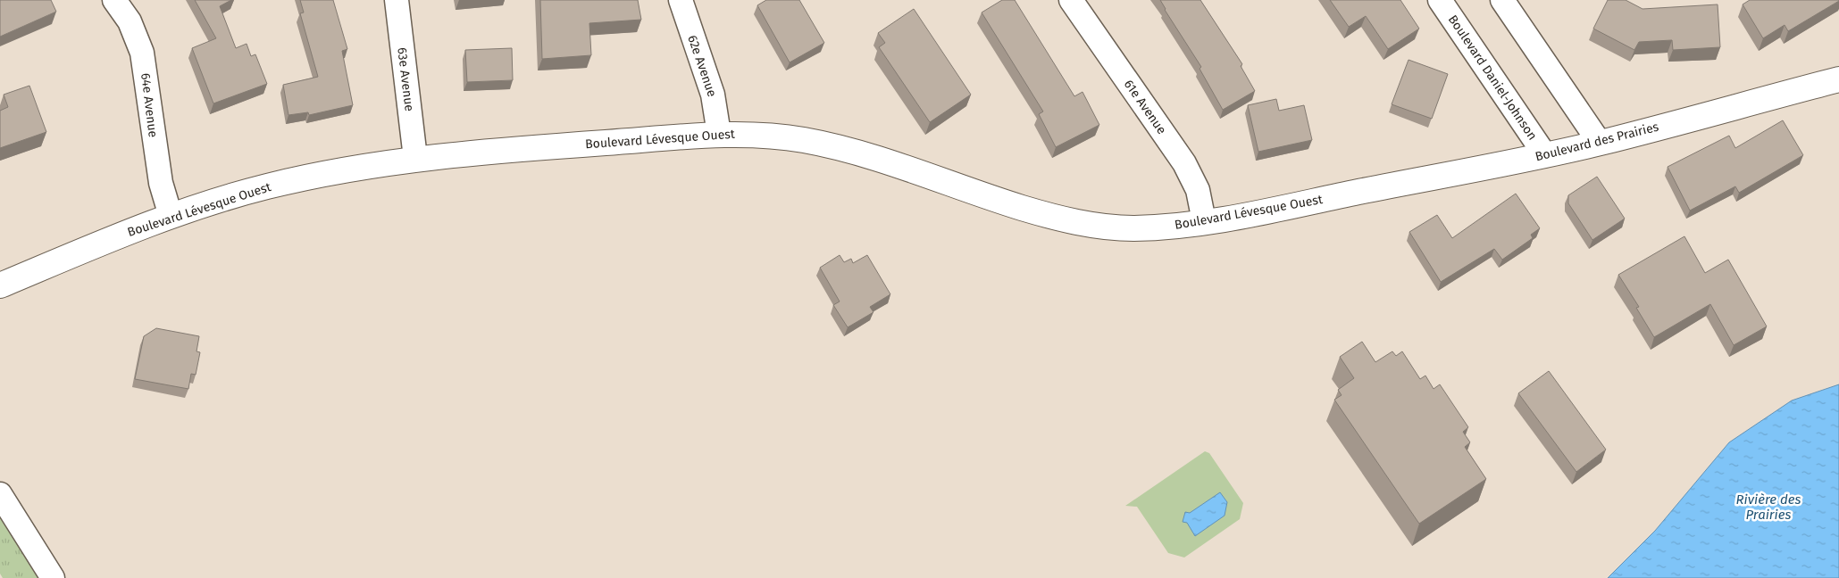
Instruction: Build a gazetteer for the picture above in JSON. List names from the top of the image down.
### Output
{
  "streets": {
    "street": [
      "62e Avenue",
      "Boulevard Daniel-Johnson",
      "63e Avenue",
      "64e Avenue",
      "61e Avenue",
      "Boulevard Lévesque Ouest",
      "Boulevard des Prairies"
    ]
  },
  "crossings": [
    ["62e Avenue", "Boulevard Lévesque Ouest"],
    ["Boulevard Daniel-Johnson", "Boulevard des Prairies"],
    ["63e Avenue", "Boulevard Lévesque Ouest"],
    ["64e Avenue", "Boulevard Lévesque Ouest"],
    ["61e Avenue", "Boulevard Lévesque Ouest"],
    ["Boulevard Lévesque Ouest", "Boulevard des Prairies"]
  ],
  "water": ["Rivière des Prairies"]
}
